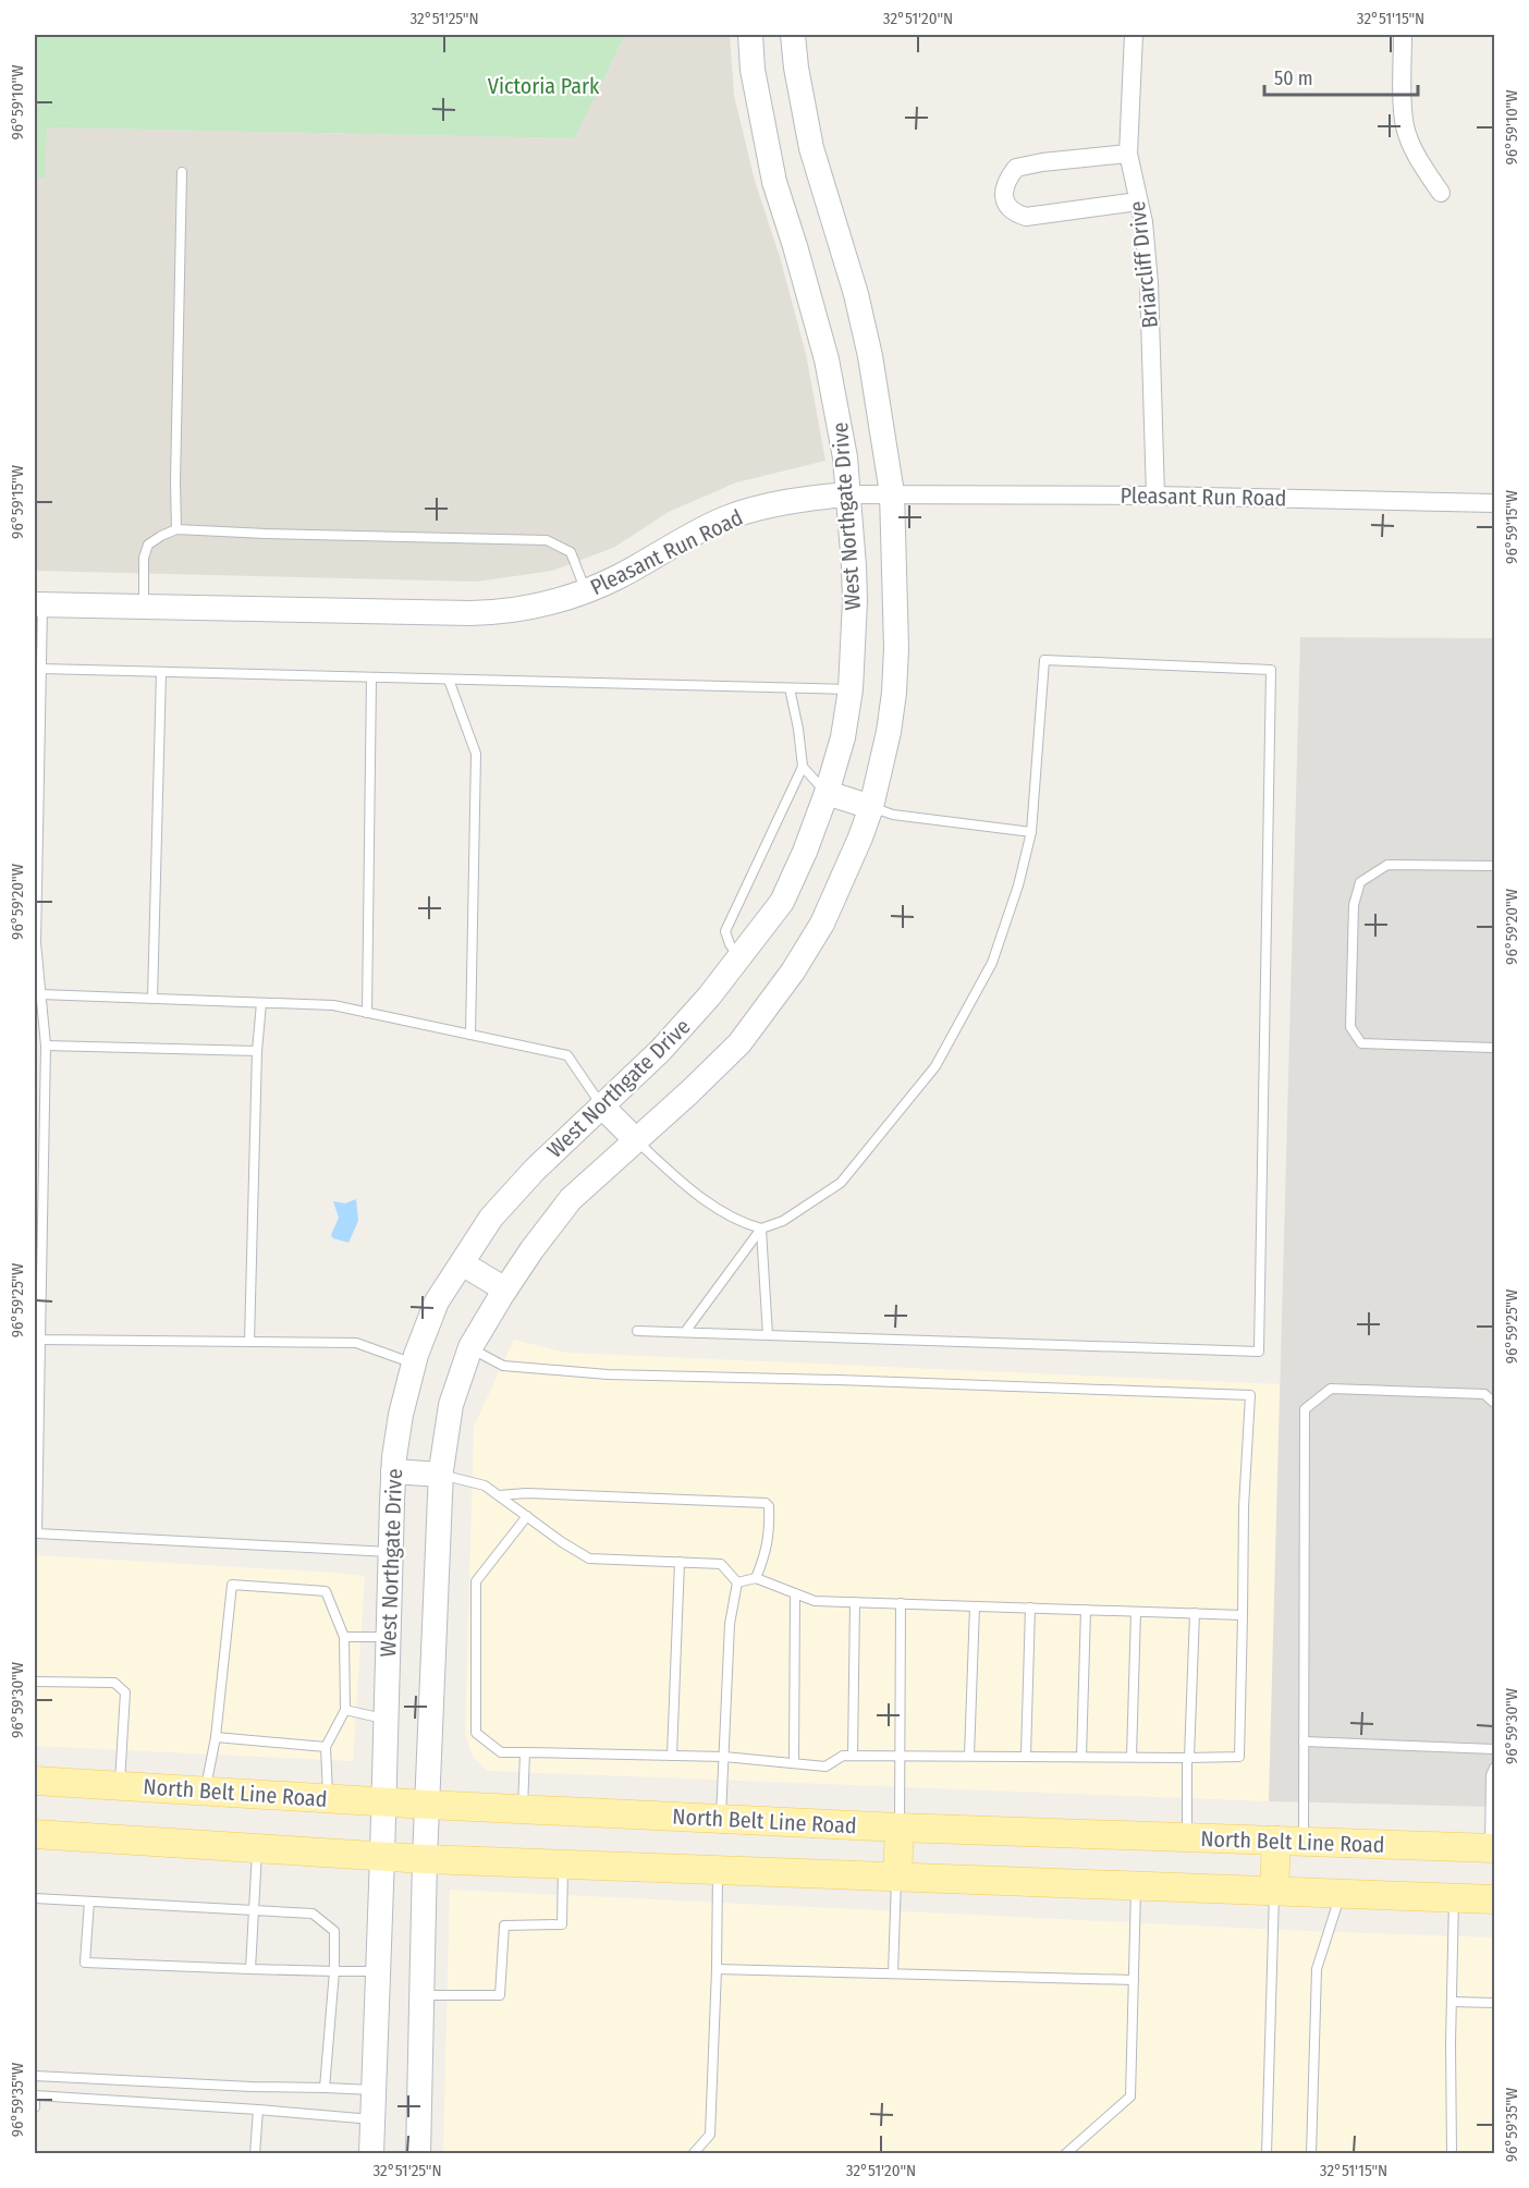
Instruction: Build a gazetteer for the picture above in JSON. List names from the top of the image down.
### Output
{
  "streets": {
    "main road": ["Pleasant Run Road", "West Northgate Drive", "North Belt Line Road"],
    "street": ["Briarcliff Drive"]
  },
  "crossings": [
    ["Briarcliff Drive", "Pleasant Run Road"],
    ["Pleasant Run Road", "West Northgate Drive"],
    ["West Northgate Drive", "North Belt Line Road"]
  ],
  "parks": ["Victoria Park"],
  "scale_bar": "50 m",
  "coordinates": [
    "32°51'25\"N",
    "32°51'20\"N",
    "32°51'15\"N",
    "96°59'10\"W",
    "96°59'15\"W",
    "96°59'20\"W",
    "96°59'25\"W",
    "96°59'30\"W",
    "96°59'35\"W"
  ]
}
